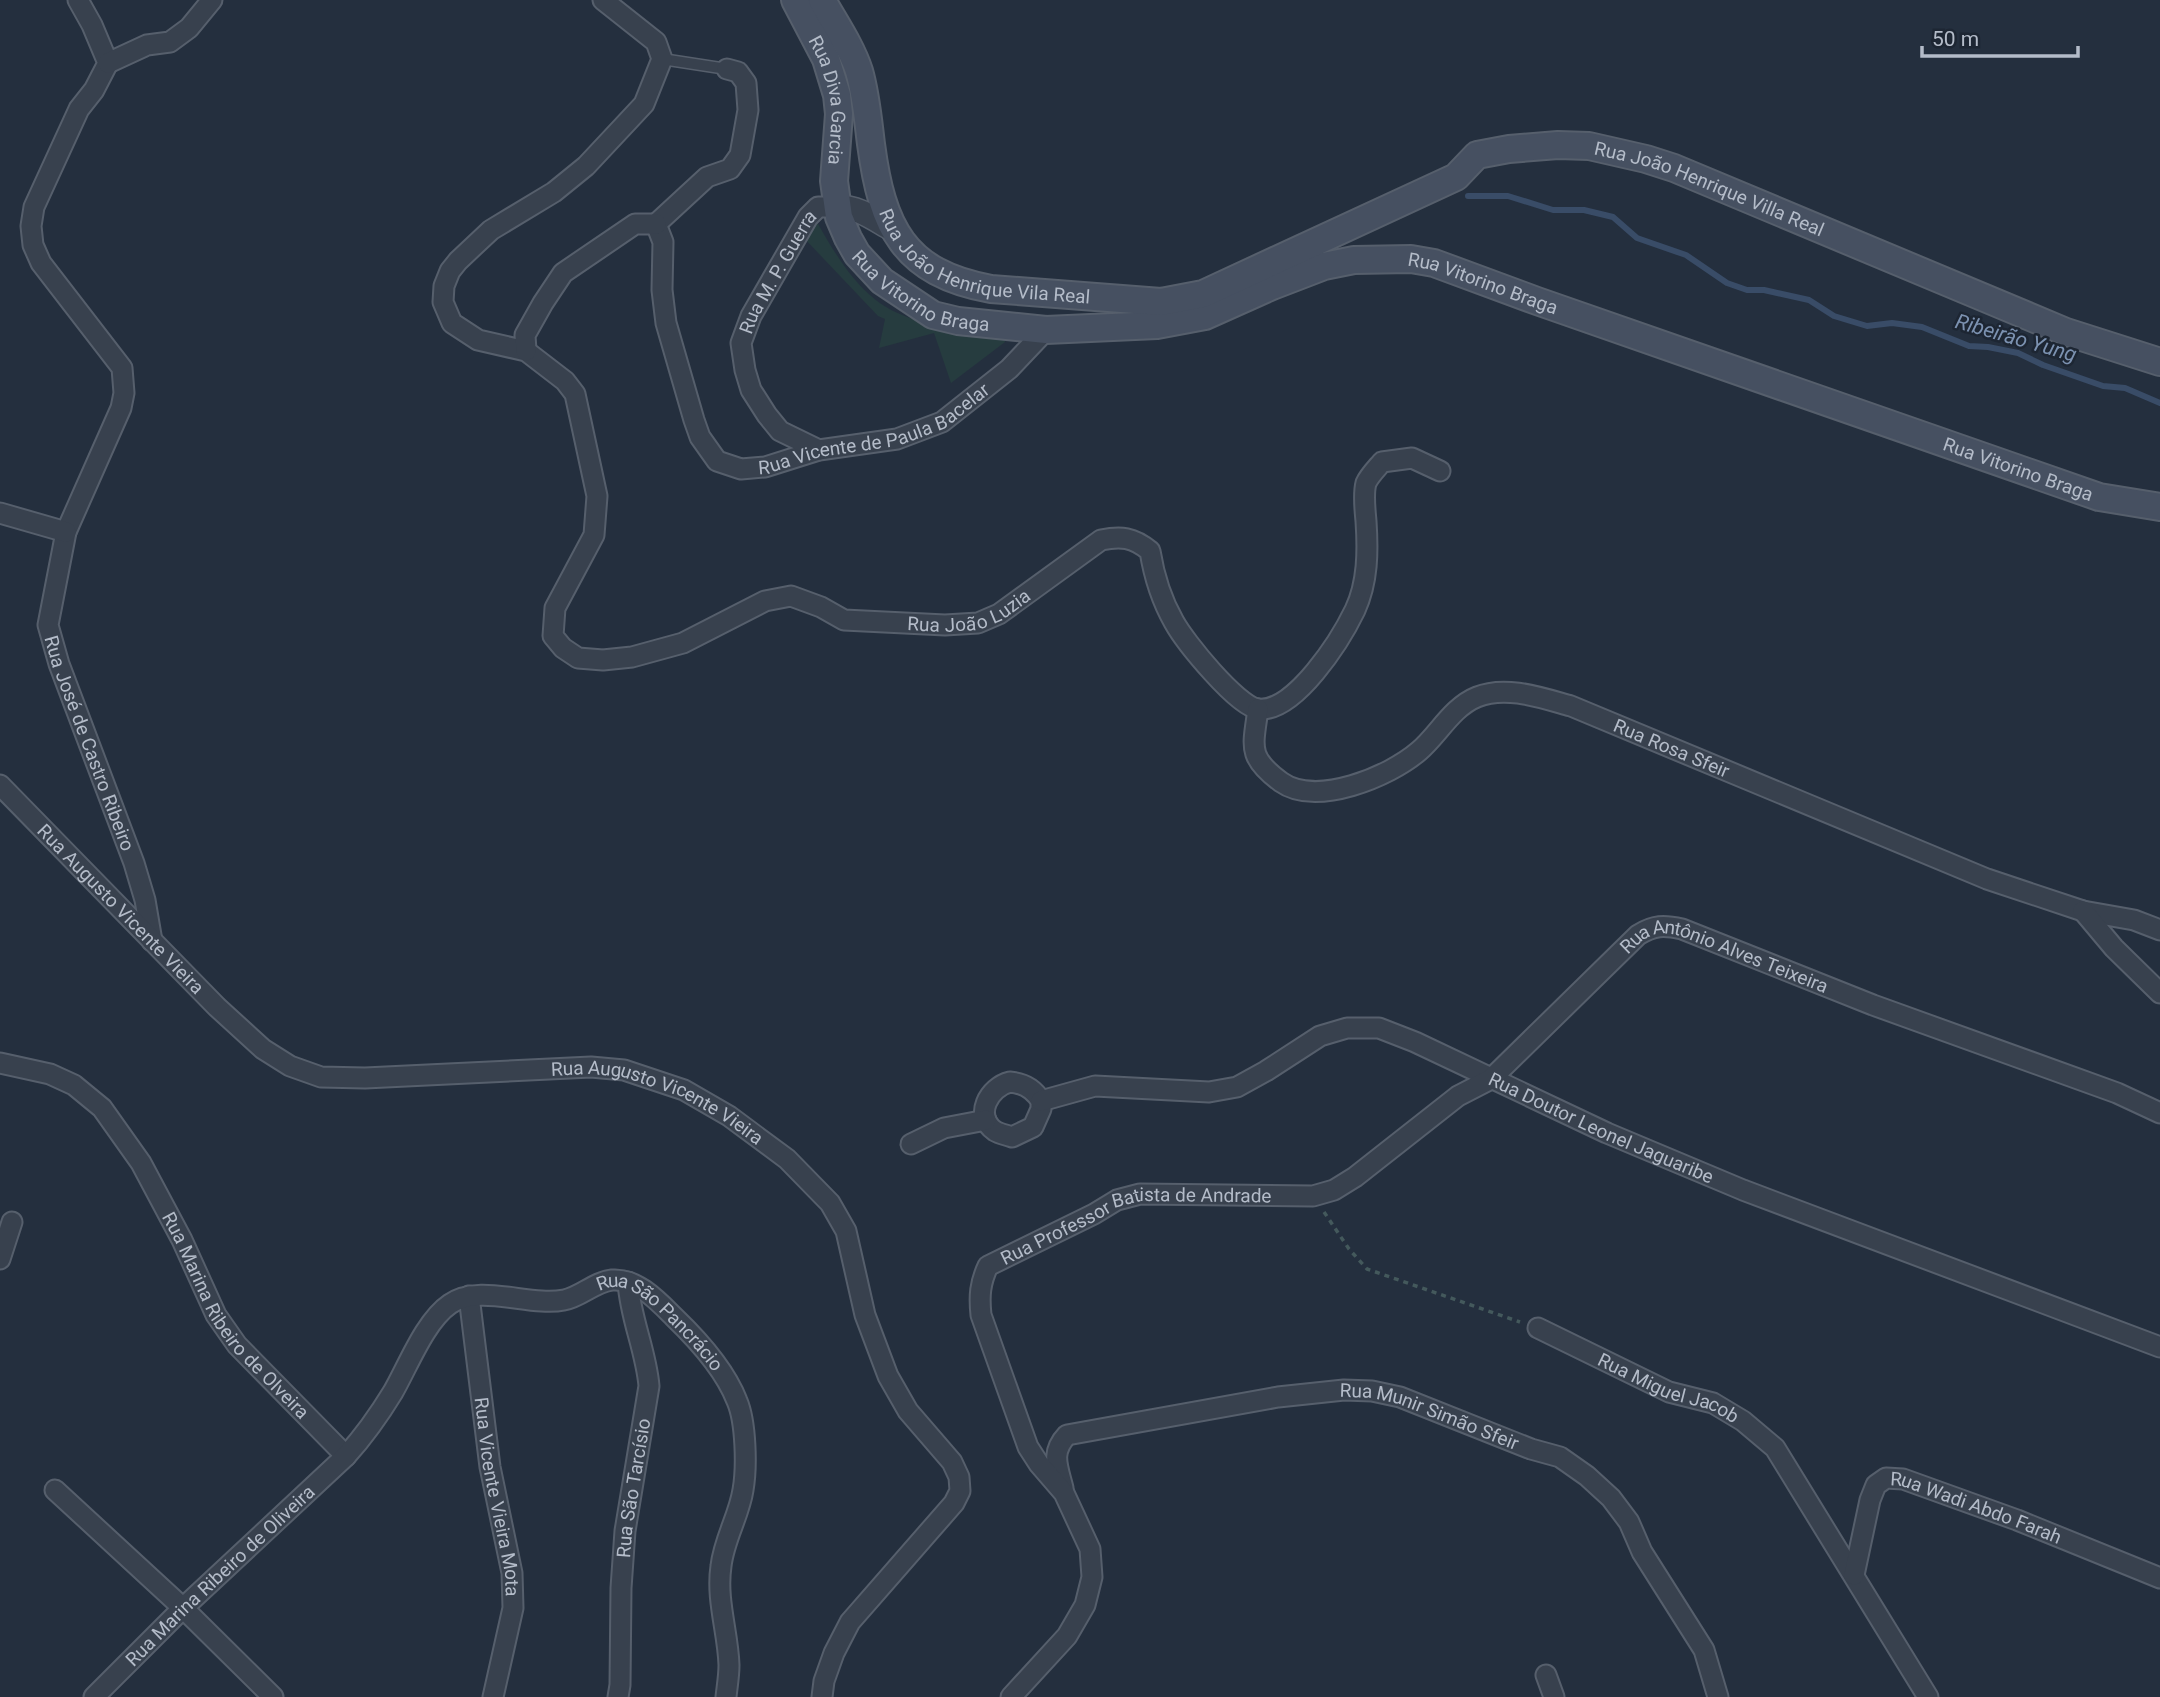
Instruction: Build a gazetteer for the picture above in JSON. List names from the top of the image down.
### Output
{
  "streets": {
    "main road": [
      "Rua Diva Garcia",
      "Rua João Henrique Villa Real",
      "Rua João Henrique Vila Real",
      "Rua Vitorino Braga"
    ],
    "street": [
      "Rua M. P. Guerra",
      "Rua Vicente de Paula Bacelar",
      "Rua João Luzia",
      "Rua José de Castro Ribeiro",
      "Rua Rosa Sfeir",
      "Rua Augusto Vicente Vieira",
      "Rua Antônio Alves Teixeira",
      "Rua Doutor Leonel Jaguaribe",
      "Rua Professor Batista de Andrade",
      "Rua Marina Ribeiro de Olveira",
      "Rua São Pancrácio",
      "Rua Miguel Jacob",
      "Rua Munir Simão Sfeir",
      "Rua São Tarcísio",
      "Rua Vicente Vieira Mota",
      "Rua Wadi Abdo Farah",
      "Rua Marina Ribeiro de Oliveira"
    ]
  },
  "crossings": [
    ["Rua Diva Garcia", "Rua M. P. Guerra"],
    ["Rua Diva Garcia", "Rua Vitorino Braga"],
    ["Rua João Henrique Villa Real", "Rua João Henrique Vila Real"],
    ["Rua M. P. Guerra", "Rua Vitorino Braga"],
    ["Rua M. P. Guerra", "Rua Vicente de Paula Bacelar"],
    ["Rua Vitorino Braga", "Rua Vicente de Paula Bacelar"],
    ["Rua João Luzia", "Rua Rosa Sfeir"],
    ["Rua José de Castro Ribeiro", "Rua Augusto Vicente Vieira"],
    ["Rua Antônio Alves Teixeira", "Rua Doutor Leonel Jaguaribe"],
    ["Rua Antônio Alves Teixeira", "Rua Professor Batista de Andrade"],
    ["Rua Professor Batista de Andrade", "Rua Munir Simão Sfeir"],
    ["Rua Marina Ribeiro de Olveira", "Rua Marina Ribeiro de Oliveira"],
    ["Rua São Pancrácio", "Rua São Tarcísio"],
    ["Rua São Pancrácio", "Rua Vicente Vieira Mota"],
    ["Rua Miguel Jacob", "Rua Wadi Abdo Farah"]
  ],
  "water": ["Ribeirão Yung"],
  "scale_bar": "50 m"
}
